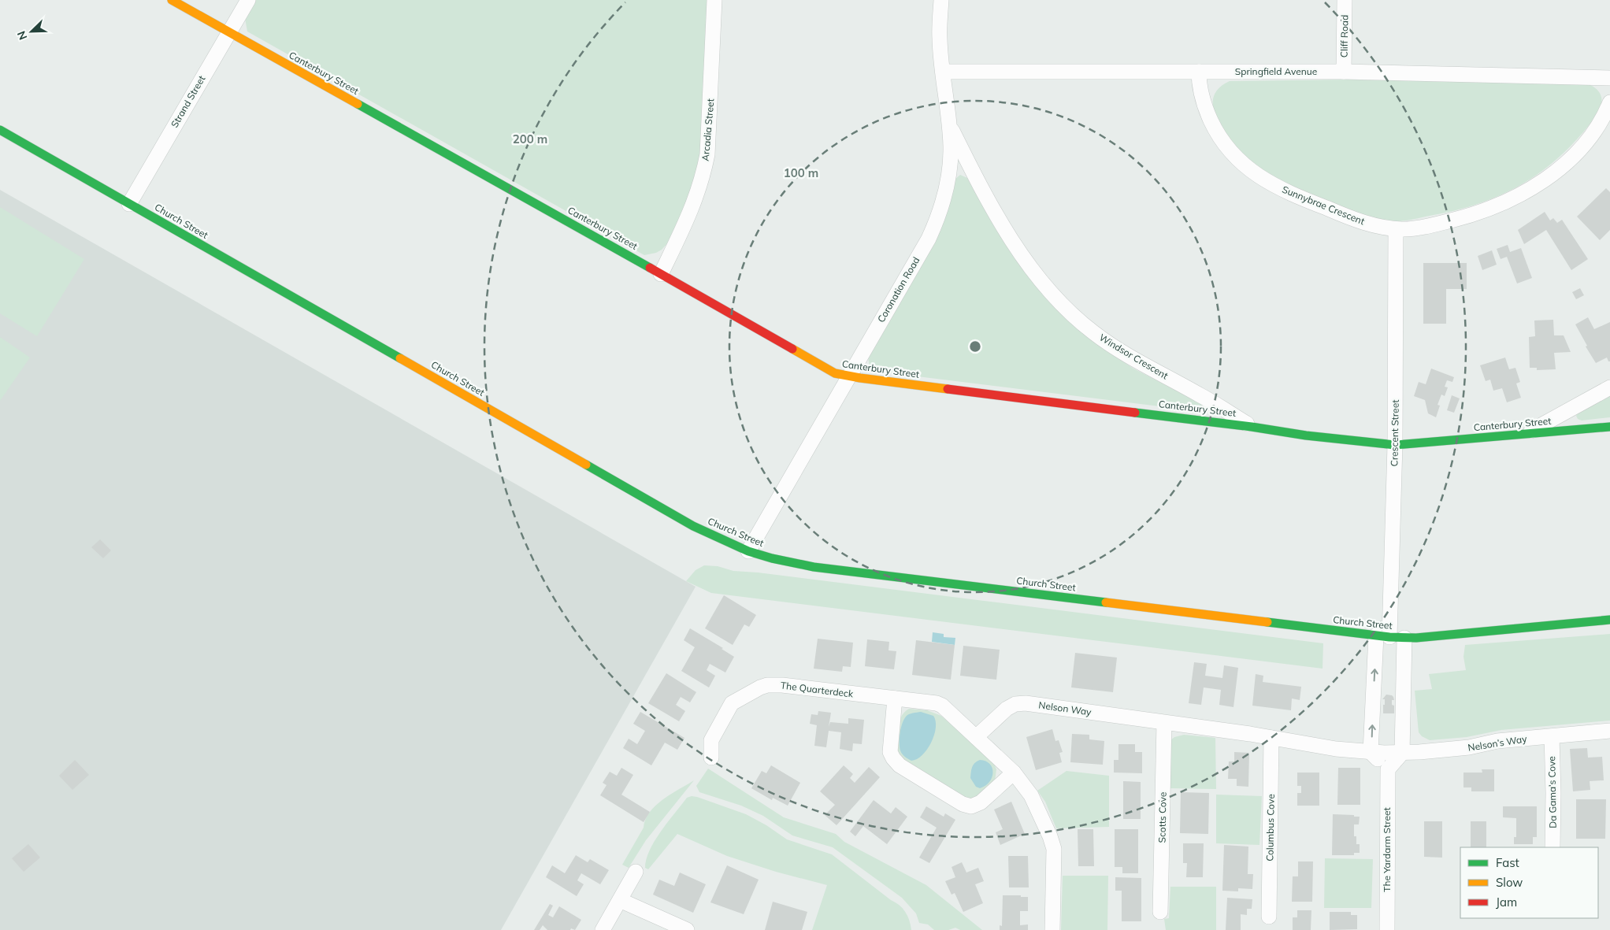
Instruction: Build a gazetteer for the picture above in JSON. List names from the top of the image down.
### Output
{
  "streets": {
    "street": [
      "Cliff Road",
      "Springfield Avenue",
      "Canterbury Street",
      "Strand Street",
      "Arcadia Street",
      "Sunnybrae Crescent",
      "Church Street",
      "Coronation Road",
      "Windsor Crescent",
      "Crescent Street",
      "The Quarterdeck",
      "Nelson Way",
      "Nelson’s Way",
      "Da Gama’s Cove",
      "Scotts Cove",
      "Columbus Cove",
      "The Yardarm Street"
    ]
  },
  "crossings": [
    ["Cliff Road", "Springfield Avenue"],
    ["Springfield Avenue", "Sunnybrae Crescent"],
    ["Springfield Avenue", "Coronation Road"],
    ["Canterbury Street", "Strand Street"],
    ["Canterbury Street", "Arcadia Street"],
    ["Canterbury Street", "Coronation Road"],
    ["Canterbury Street", "Windsor Crescent"],
    ["Canterbury Street", "Crescent Street"],
    ["Strand Street", "Church Street"],
    ["Sunnybrae Crescent", "Crescent Street"],
    ["Church Street", "Coronation Road"],
    ["Church Street", "Crescent Street"],
    ["Coronation Road", "Windsor Crescent"],
    ["The Quarterdeck", "Nelson Way"],
    ["Nelson Way", "Nelson’s Way"],
    ["Nelson Way", "Scotts Cove"],
    ["Nelson Way", "Columbus Cove"],
    ["Nelson’s Way", "Da Gama’s Cove"]
  ],
  "legend": ["Fast", "Slow", "Jam"],
  "north": "bottom left",
  "rings": ["200 m", "100 m"]
}
